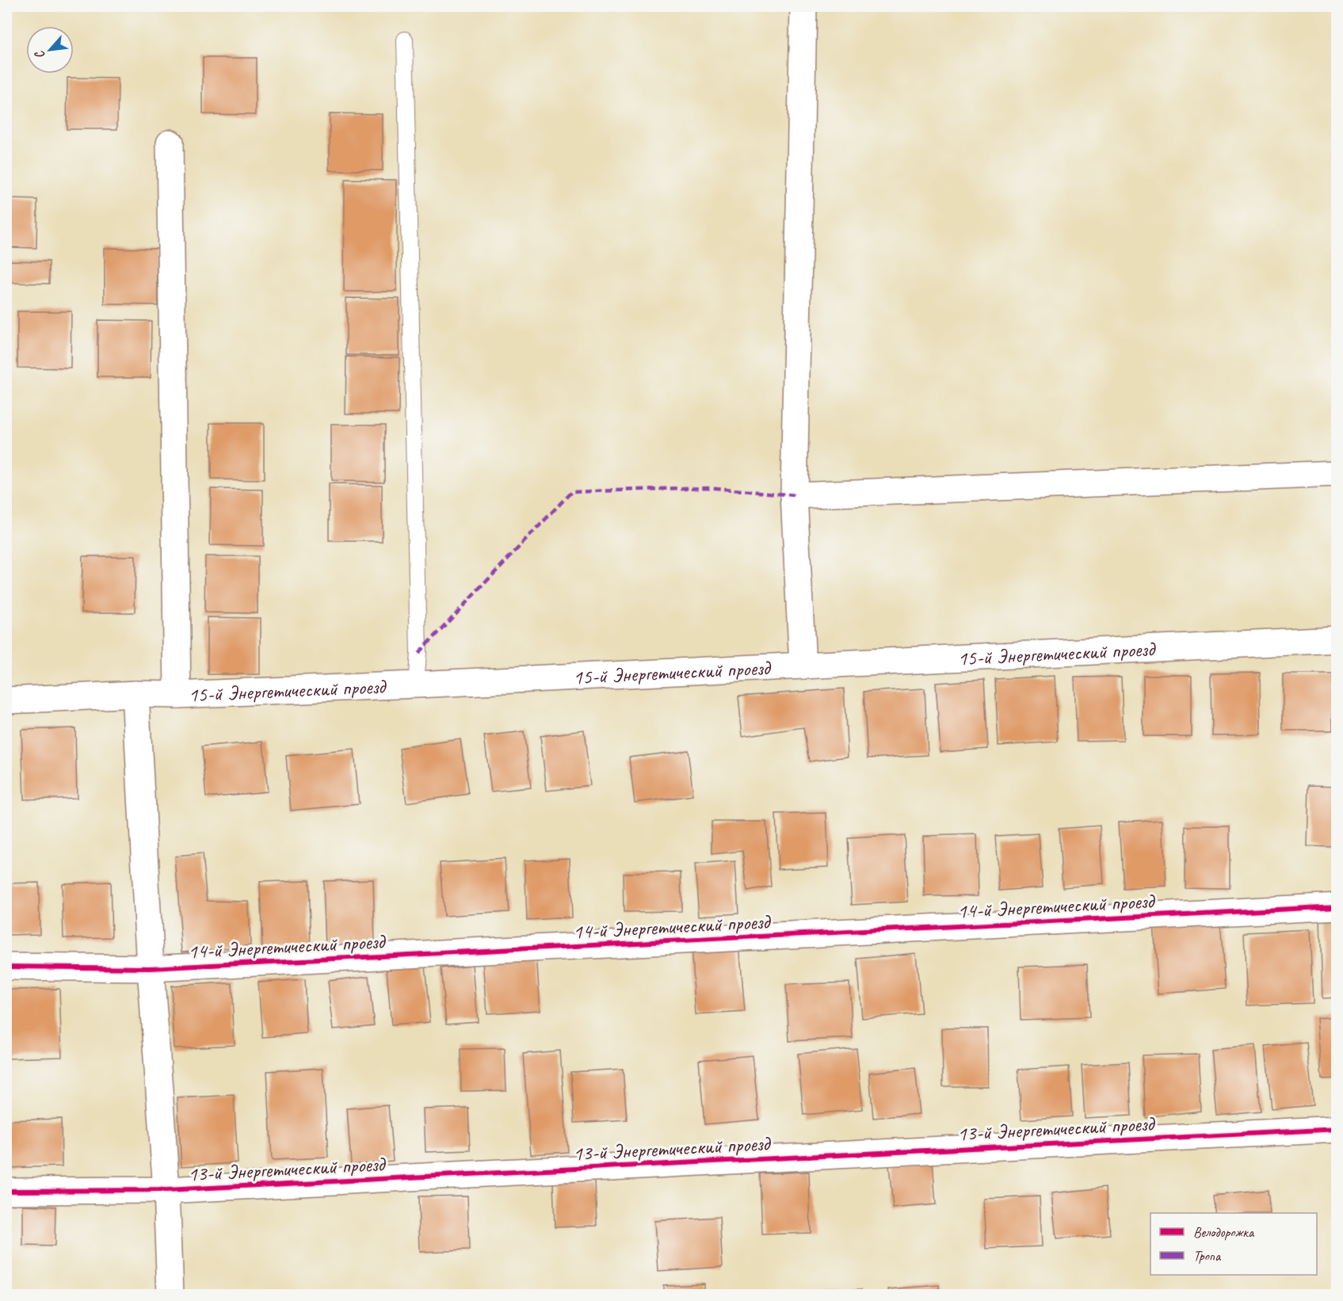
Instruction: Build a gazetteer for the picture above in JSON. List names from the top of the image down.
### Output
{
  "streets": {
    "street": ["15-й Энергетический проезд", "14-й Энергетический проезд", "13-й Энергетический проезд"]
  },
  "legend": ["Велодорожка", "Тропа"],
  "north": "bottom left"
}
